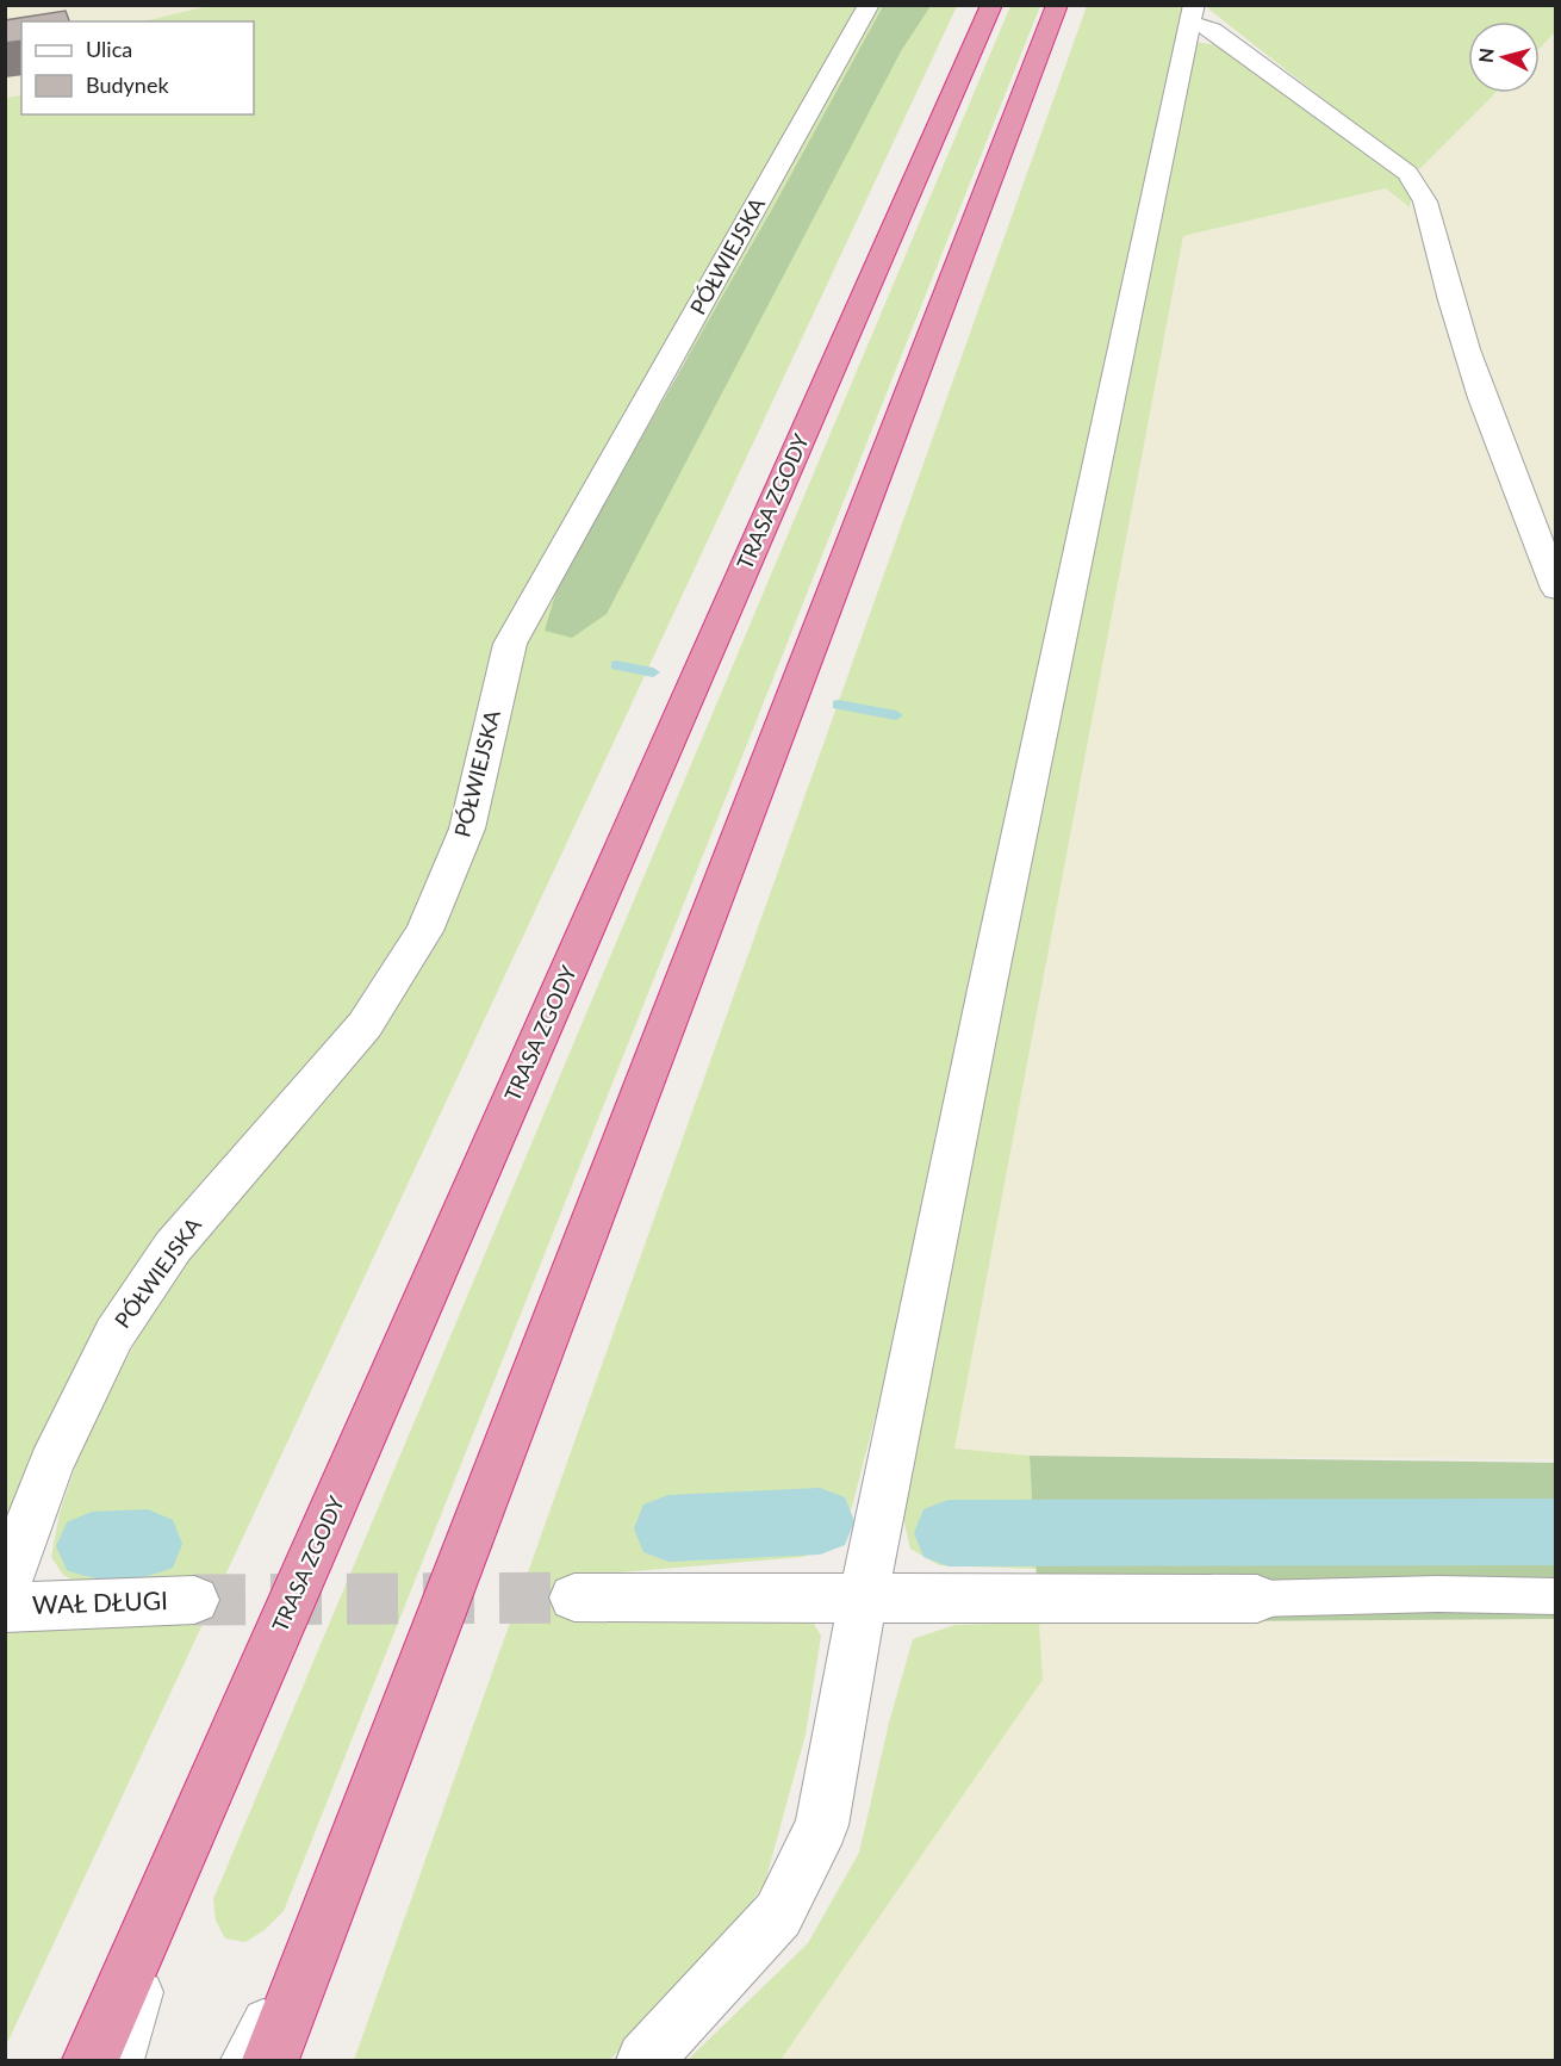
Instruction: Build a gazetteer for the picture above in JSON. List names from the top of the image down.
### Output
{
  "streets": {
    "highway": ["TRASA ZGODY"],
    "street": ["PÓŁWIEJSKA", "WAŁ DŁUGI"]
  },
  "legend": ["Ulica", "Budynek"],
  "north": "left"
}
